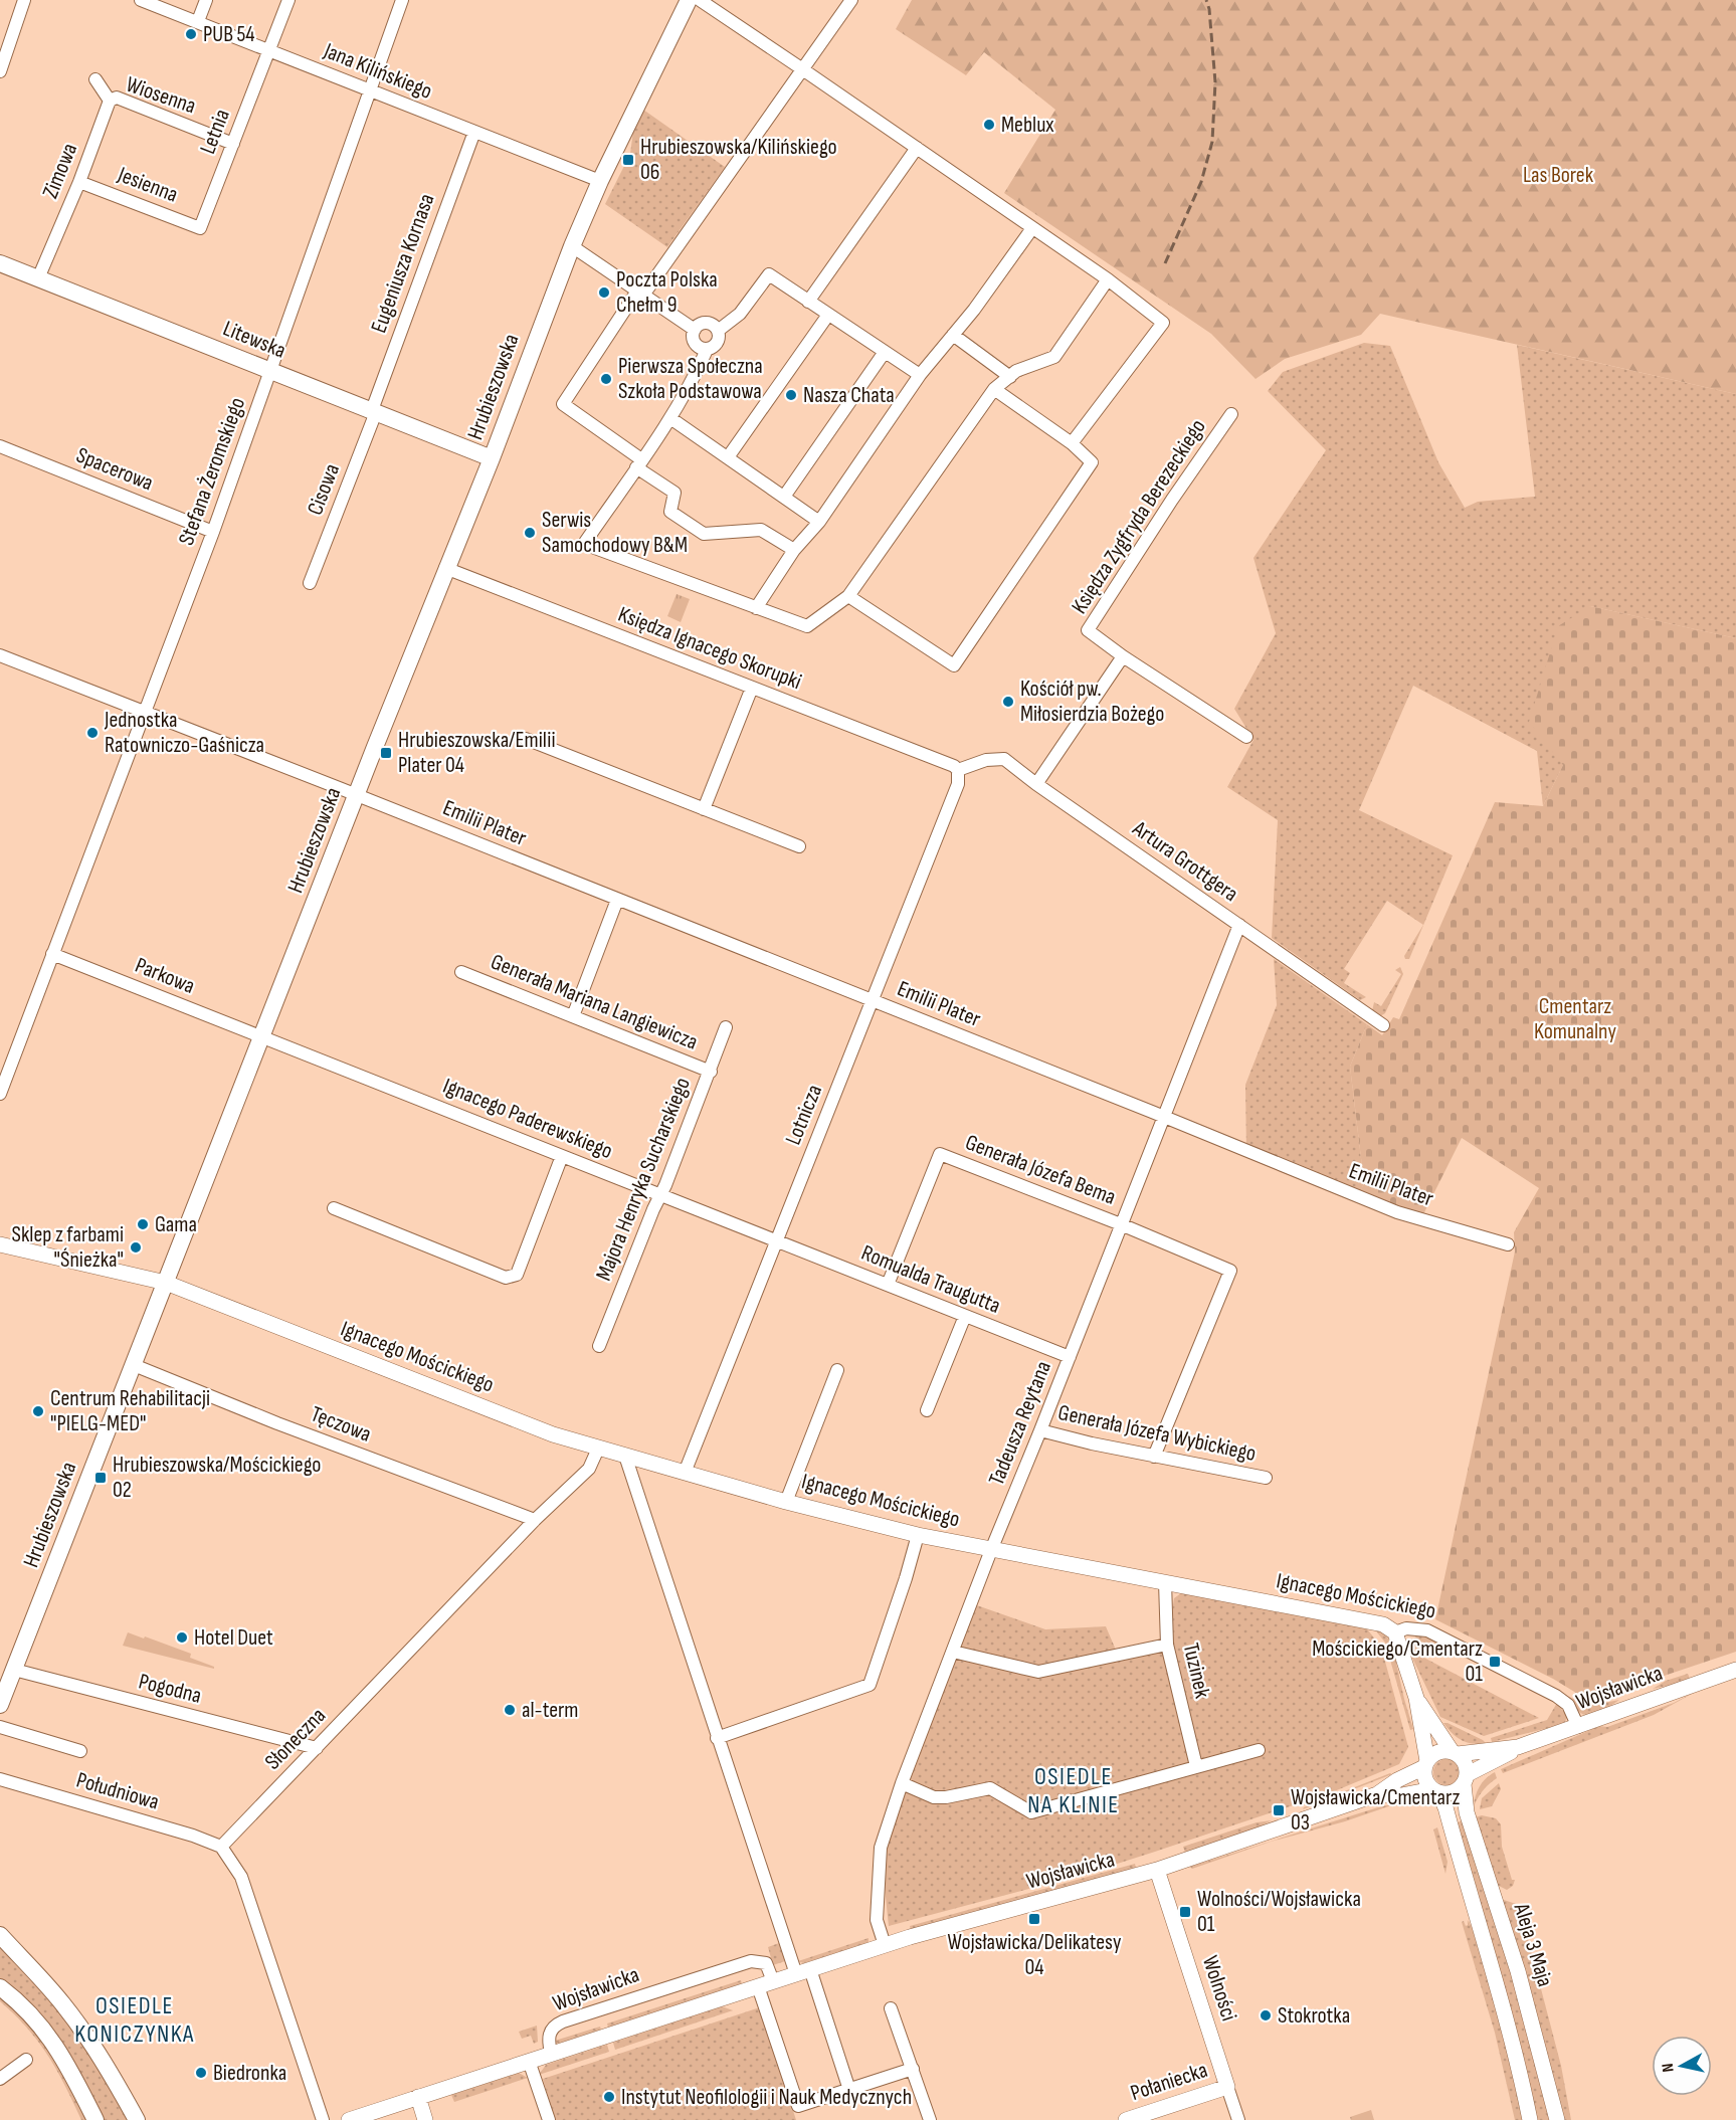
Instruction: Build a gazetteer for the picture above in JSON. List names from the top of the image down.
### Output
{
  "streets": {
    "main road": ["Litewska", "Hrubieszowska"],
    "street": [
      "Jana Kilińskiego",
      "Wiosenna",
      "Letnia",
      "Zimowa",
      "Jesienna",
      "Eugeniusza Kornasa",
      "Spacerowa",
      "Stefana Żeromskiego",
      "Cisowa",
      "Księdza Zygfryda Berezeckiego",
      "Księdza Ignacego Skorupki",
      "Emilii Plater",
      "Artura Grottgera",
      "Parkowa",
      "Generała Mariana Langiewicza",
      "Lotnicza",
      "Ignacego Paderewskiego",
      "Generała Józefa Bema",
      "Majora Henryka Sucharskiego",
      "Romualda Traugutta",
      "Ignacego Mościckiego",
      "Tadeusza Reytana",
      "Tęczowa",
      "Generała Józefa Wybickiego",
      "Tuzinek",
      "Wojsławicka",
      "Pogodna",
      "Słoneczna",
      "Południowa",
      "Aleja 3 Maja",
      "Wolności",
      "Połaniecka"
    ]
  },
  "crossings": [
    ["Jana Kilińskiego", "Letnia"],
    ["Jana Kilińskiego", "Eugeniusza Kornasa"],
    ["Jana Kilińskiego", "Hrubieszowska"],
    ["Jana Kilińskiego", "Stefana Żeromskiego"],
    ["Wiosenna", "Letnia"],
    ["Wiosenna", "Zimowa"],
    ["Letnia", "Jesienna"],
    ["Zimowa", "Jesienna"],
    ["Zimowa", "Litewska"],
    ["Eugeniusza Kornasa", "Litewska"],
    ["Eugeniusza Kornasa", "Cisowa"],
    ["Litewska", "Hrubieszowska"],
    ["Litewska", "Stefana Żeromskiego"],
    ["Litewska", "Cisowa"],
    ["Hrubieszowska", "Księdza Ignacego Skorupki"],
    ["Hrubieszowska", "Emilii Plater"],
    ["Hrubieszowska", "Parkowa"],
    ["Hrubieszowska", "Ignacego Paderewskiego"],
    ["Hrubieszowska", "Ignacego Mościckiego"],
    ["Hrubieszowska", "Tęczowa"],
    ["Hrubieszowska", "Pogodna"],
    ["Spacerowa", "Stefana Żeromskiego"],
    ["Stefana Żeromskiego", "Emilii Plater"],
    ["Stefana Żeromskiego", "Parkowa"],
    ["Księdza Ignacego Skorupki", "Artura Grottgera"],
    ["Księdza Ignacego Skorupki", "Lotnicza"],
    ["Emilii Plater", "Lotnicza"],
    ["Emilii Plater", "Tadeusza Reytana"],
    ["Artura Grottgera", "Lotnicza"],
    ["Artura Grottgera", "Tadeusza Reytana"],
    ["Parkowa", "Ignacego Paderewskiego"],
    ["Generała Mariana Langiewicza", "Majora Henryka Sucharskiego"],
    ["Lotnicza", "Ignacego Paderewskiego"],
    ["Lotnicza", "Romualda Traugutta"],
    ["Lotnicza", "Ignacego Mościckiego"],
    ["Ignacego Paderewskiego", "Majora Henryka Sucharskiego"],
    ["Ignacego Paderewskiego", "Romualda Traugutta"],
    ["Generała Józefa Bema", "Romualda Traugutta"],
    ["Generała Józefa Bema", "Tadeusza Reytana"],
    ["Romualda Traugutta", "Tadeusza Reytana"],
    ["Ignacego Mościckiego", "Tadeusza Reytana"],
    ["Ignacego Mościckiego", "Tuzinek"],
    ["Ignacego Mościckiego", "Wojsławicka"],
    ["Ignacego Mościckiego", "Słoneczna"],
    ["Tadeusza Reytana", "Generała Józefa Wybickiego"],
    ["Tadeusza Reytana", "Wojsławicka"],
    ["Tęczowa", "Słoneczna"],
    ["Wojsławicka", "Aleja 3 Maja"],
    ["Wojsławicka", "Wolności"],
    ["Pogodna", "Słoneczna"],
    ["Słoneczna", "Południowa"],
    ["Wolności", "Połaniecka"]
  ],
  "districts": ["OSIEDLE NA KLINIE", "OSIEDLE KONICZYNKA"],
  "parks": ["Las Borek", "Cmentarz Komunalny"],
  "places": {
    "other": [
      "PUB 54",
      "Meblux",
      "Poczta Polska Chełm 9",
      "Pierwsza Społeczna Szkoła Podstawowa",
      "Nasza Chata",
      "Serwis Samochodowy B&M",
      "Kościół pw. Miłosierdzia Bożego",
      "Jednostka Ratowniczo-Gaśnicza",
      "Gama",
      "Sklep z farbami \"Śnieżka\"",
      "Centrum Rehabilitacji \"PIELG-MED\"",
      "Hotel Duet",
      "al-term",
      "Stokrotka",
      "Biedronka",
      "Instytut Neofilologii i Nauk Medycznych"
    ],
    "transit": [
      "Hrubieszowska/Kilińskiego 06",
      "Hrubieszowska/Emilii Plater 04",
      "Hrubieszowska/Mościckiego 02",
      "Mościckiego/Cmentarz 01",
      "Wojsławicka/Cmentarz 03",
      "Wolności/Wojsławicka 01",
      "Wojsławicka/Delikatesy 04"
    ]
  },
  "north": "left"
}
